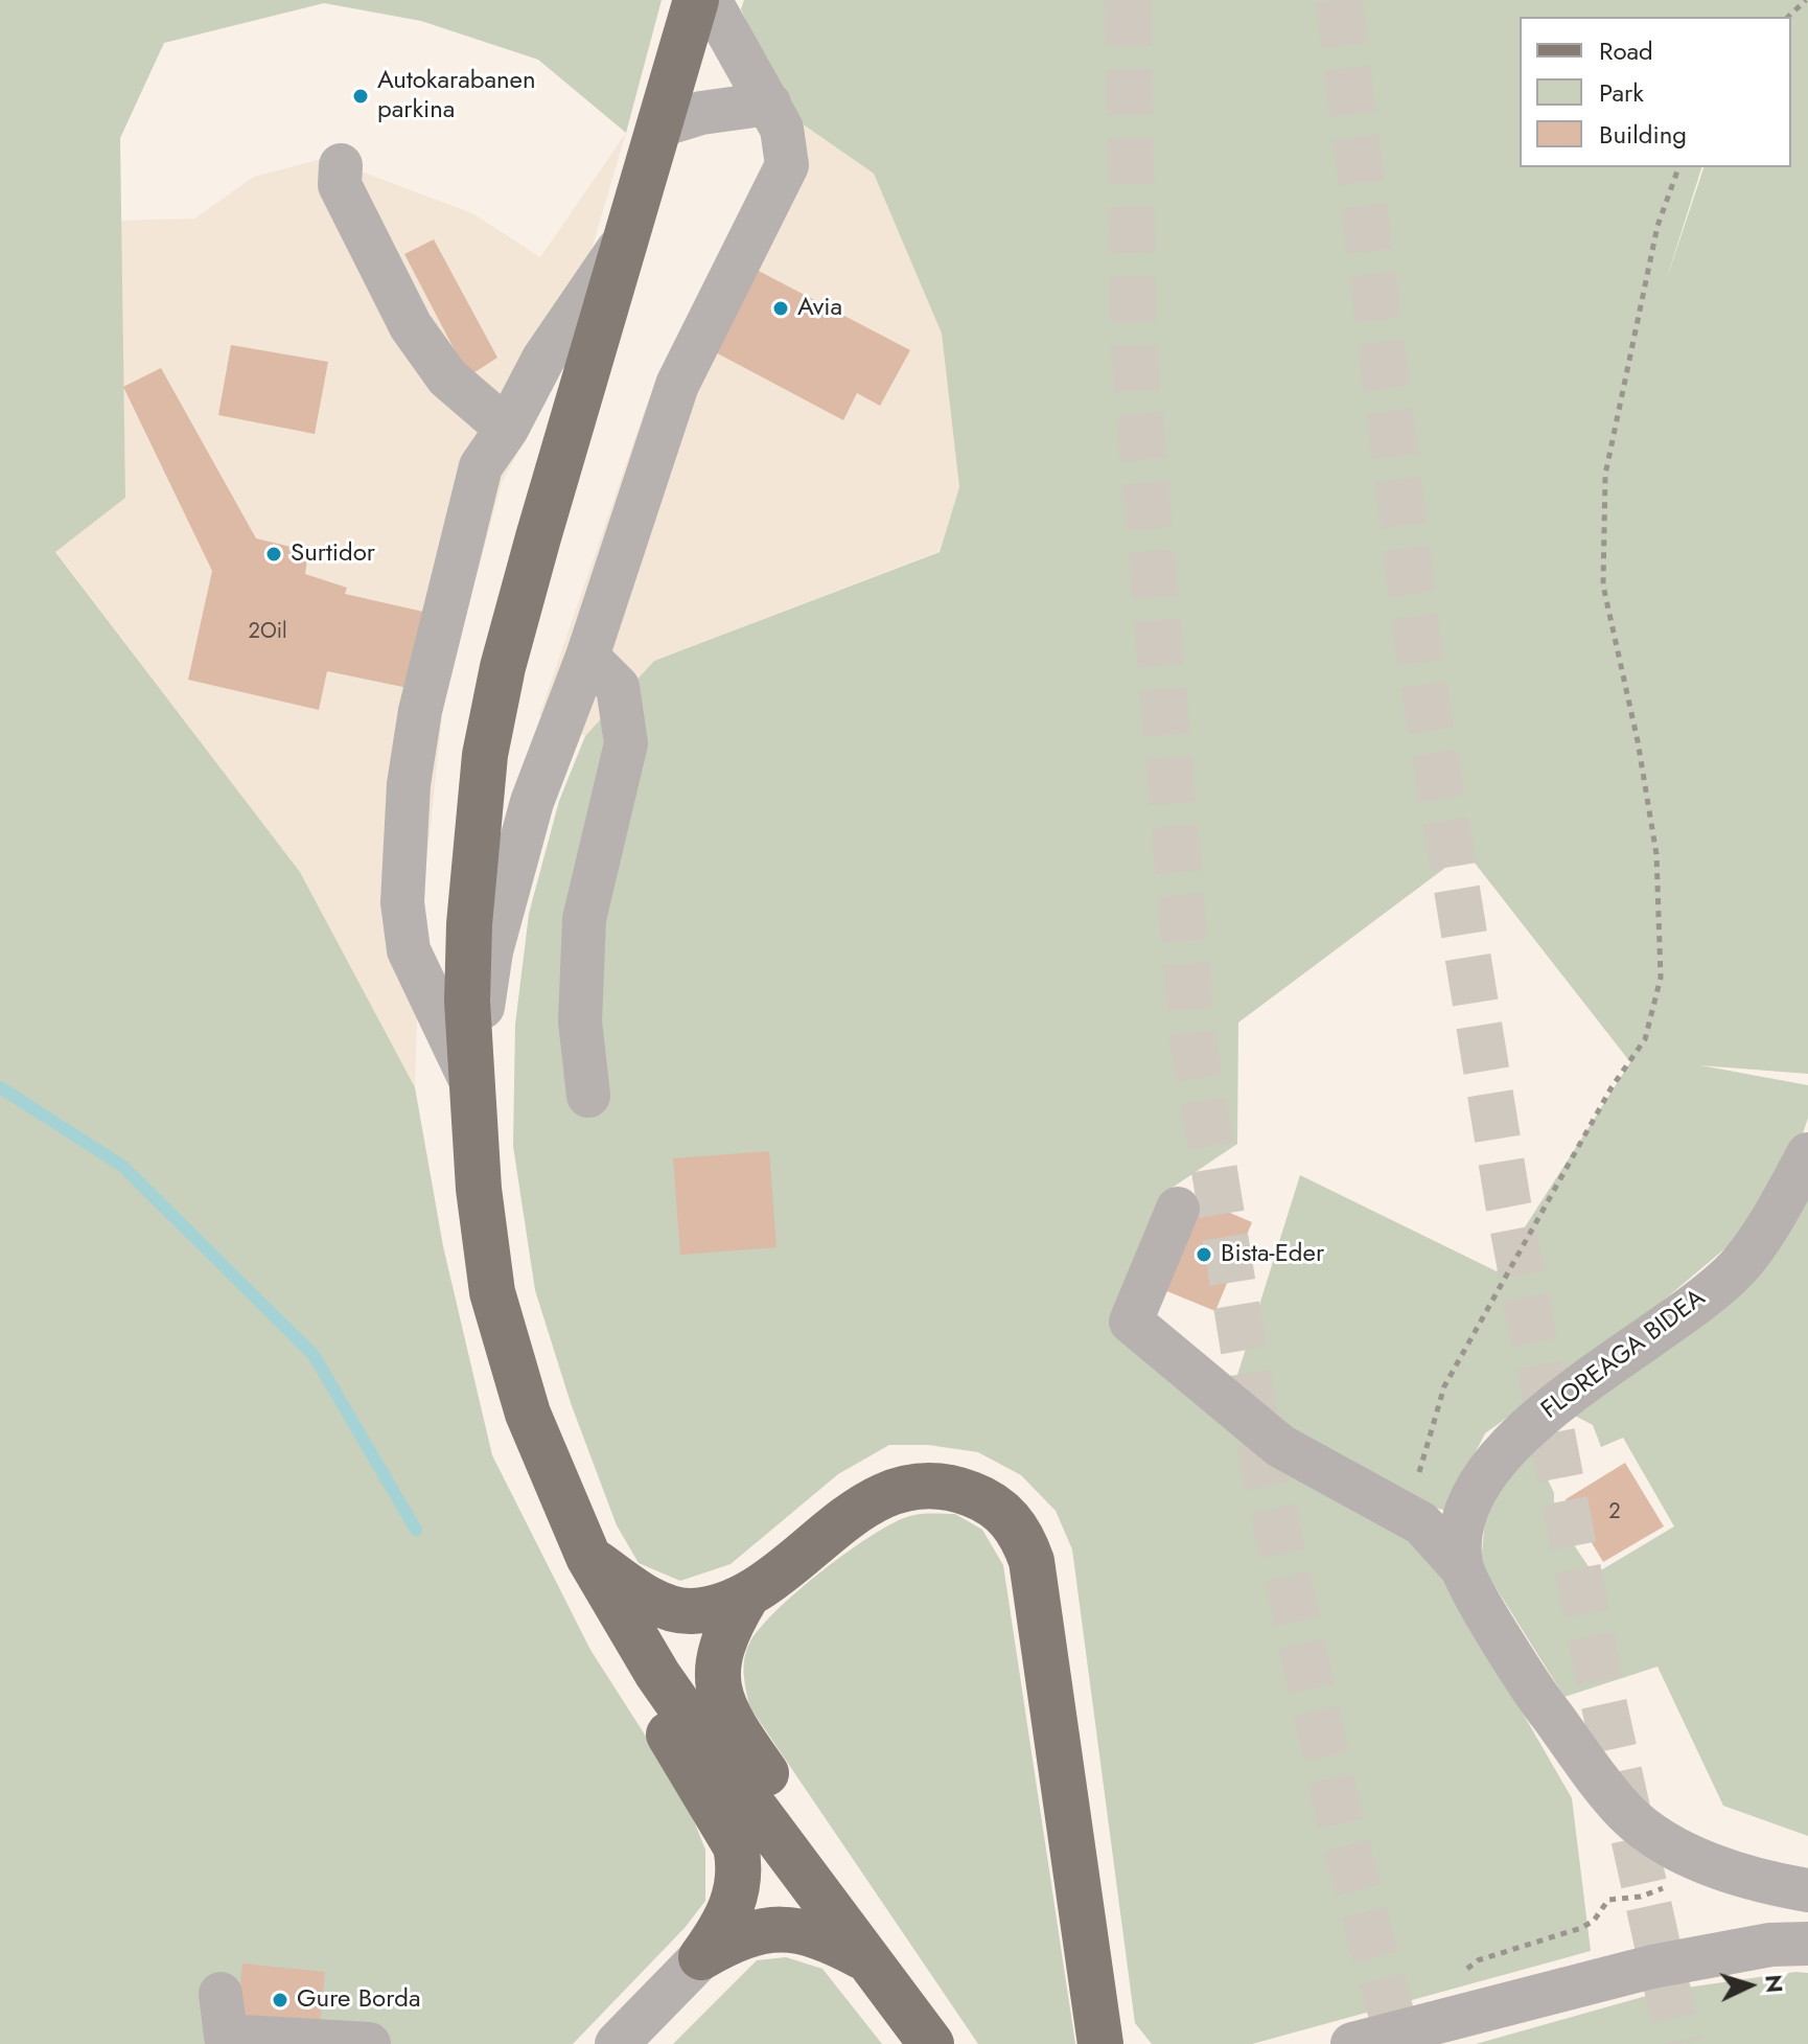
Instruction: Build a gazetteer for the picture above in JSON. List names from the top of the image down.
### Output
{
  "streets": {
    "street": ["FLOREAGA BIDEA"]
  },
  "places": [
    "Autokarabanen parkina",
    "Avia",
    "Surtidor",
    "Bista-Eder",
    "Gure Borda"
  ],
  "house_numbers": ["2Oil", "2"],
  "legend": ["Road", "Park", "Building"],
  "north": "right"
}
